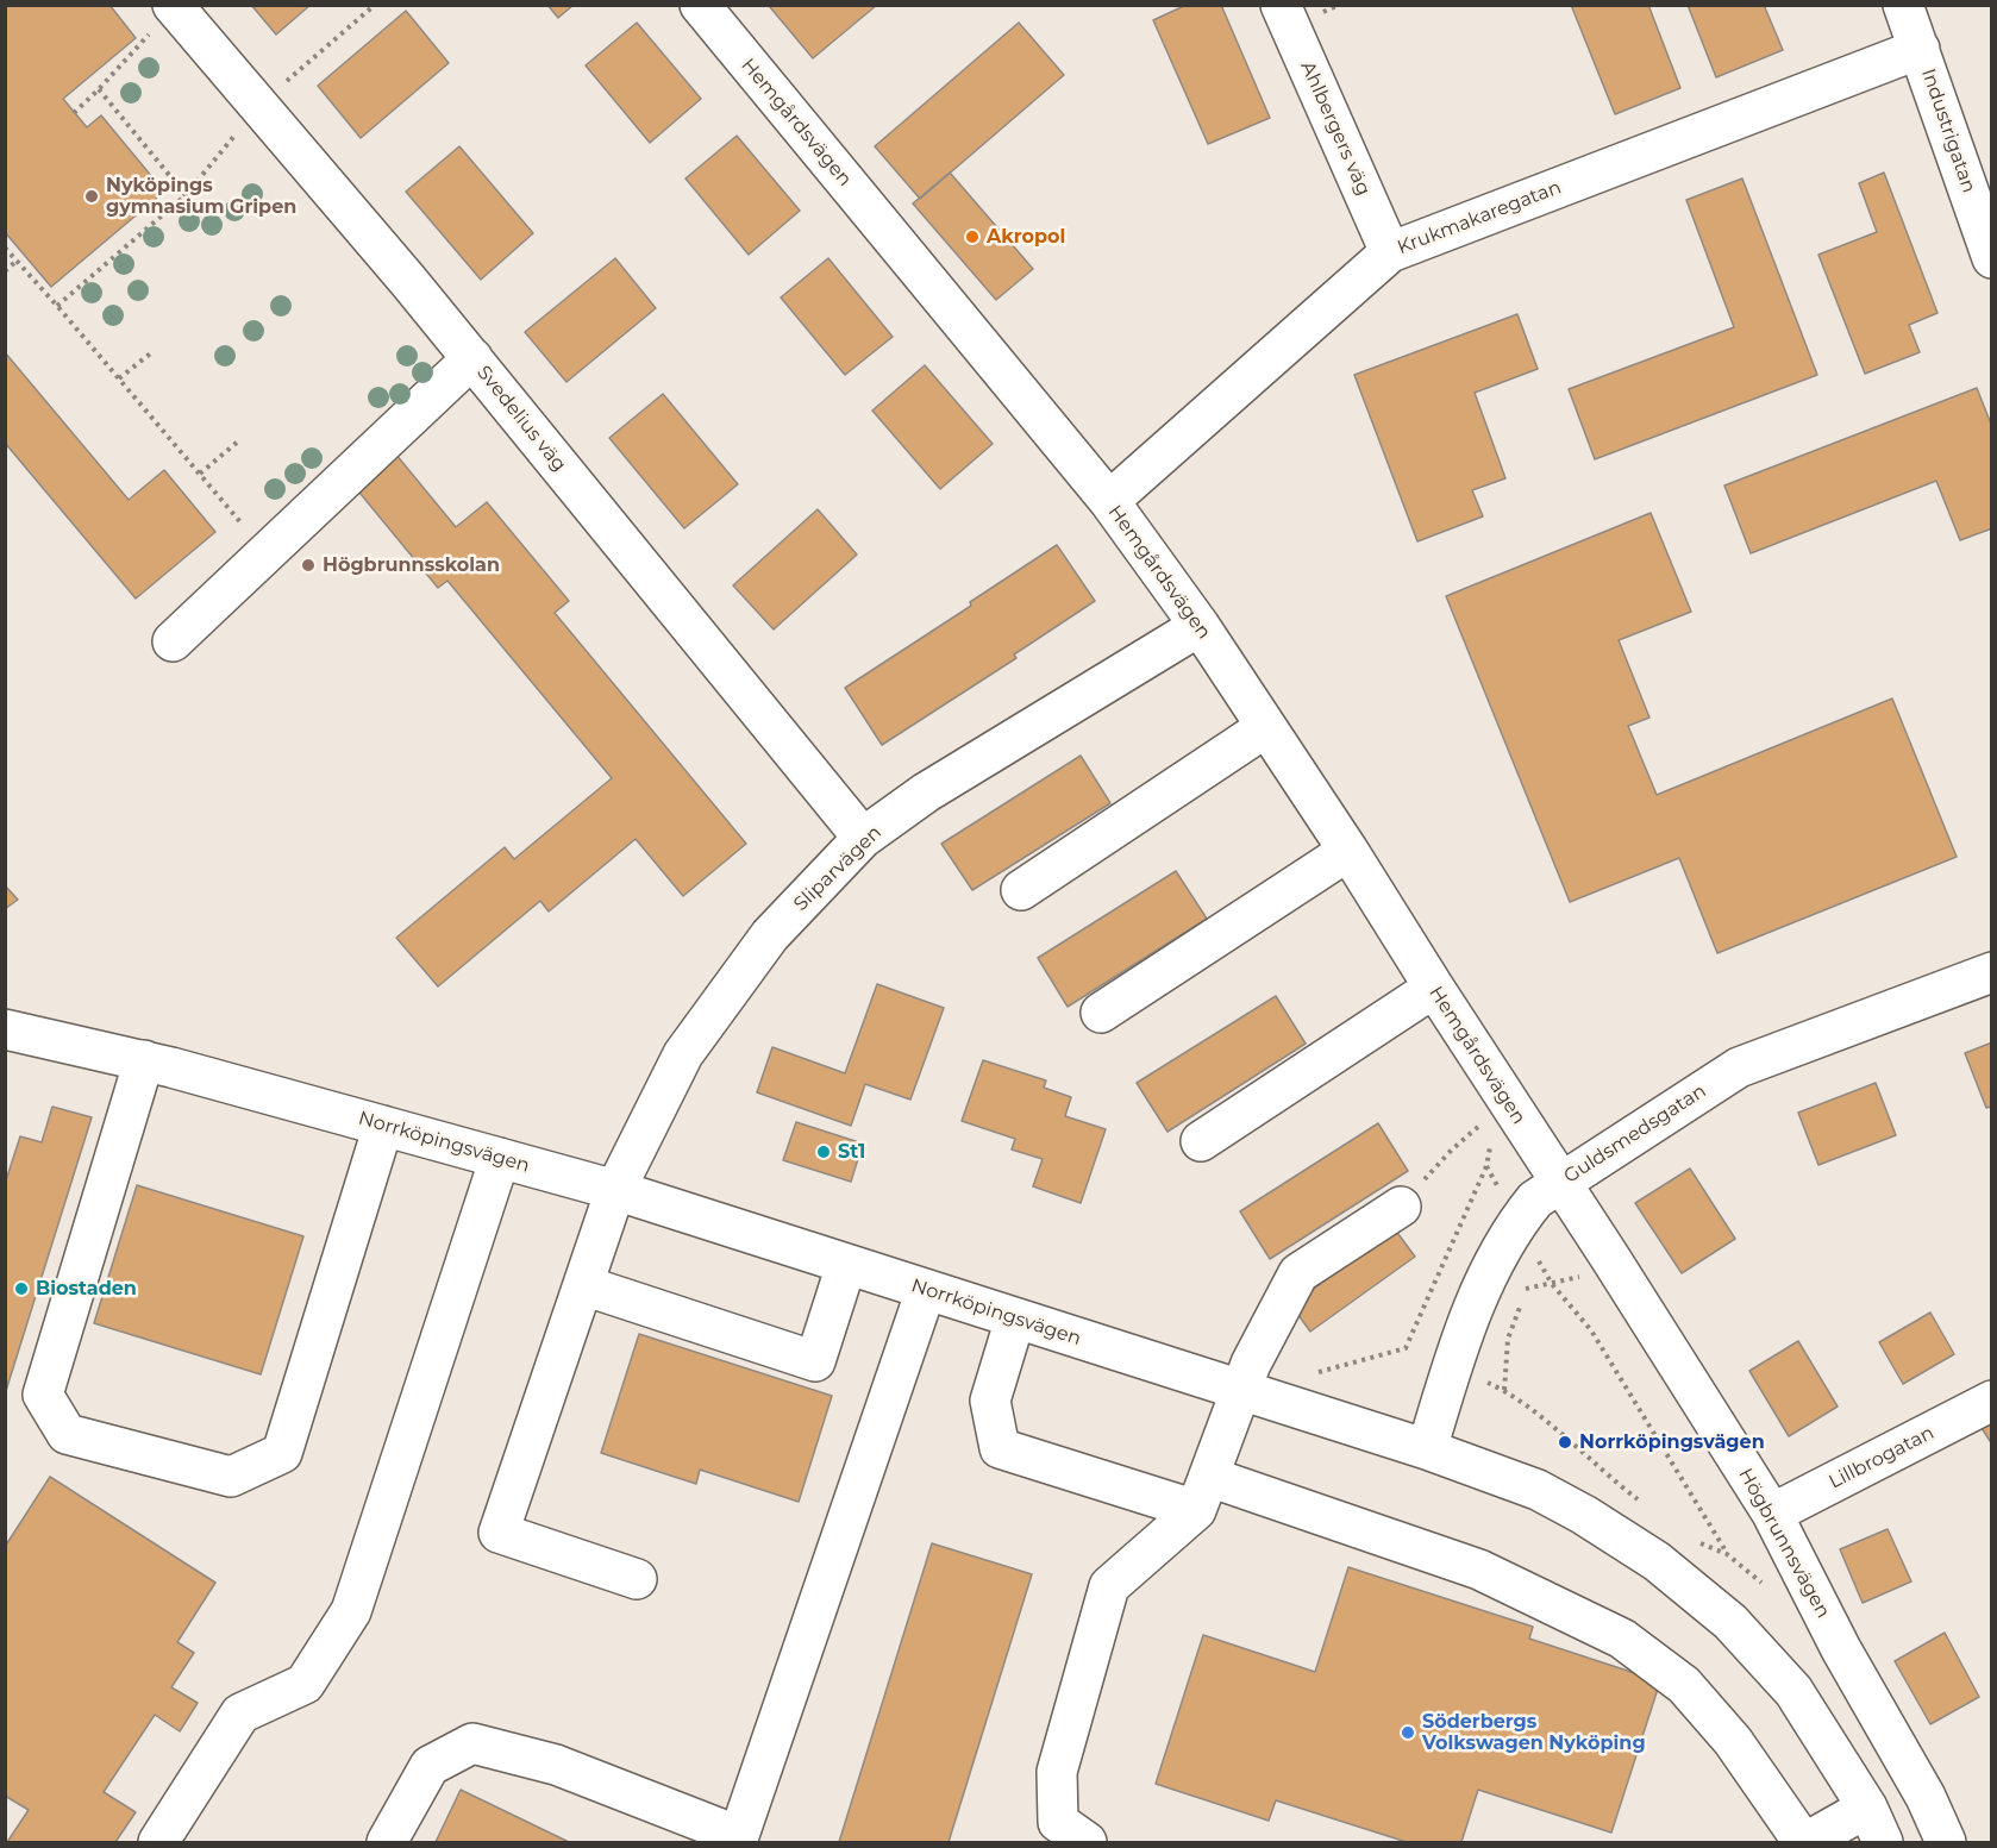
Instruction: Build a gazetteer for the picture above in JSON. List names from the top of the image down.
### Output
{
  "streets": {
    "street": [
      "Hemgårdsvägen",
      "Ahlbergers väg",
      "Industrigatan",
      "Krukmakaregatan",
      "Svedelius väg",
      "Sliparvägen",
      "Guldsmedsgatan",
      "Norrköpingsvägen",
      "Lillbrogatan",
      "Högbrunnsvägen"
    ]
  },
  "crossings": [
    ["Hemgårdsvägen", "Krukmakaregatan"],
    ["Hemgårdsvägen", "Sliparvägen"],
    ["Hemgårdsvägen", "Guldsmedsgatan"],
    ["Hemgårdsvägen", "Högbrunnsvägen"],
    ["Ahlbergers väg", "Krukmakaregatan"],
    ["Industrigatan", "Krukmakaregatan"],
    ["Svedelius väg", "Sliparvägen"],
    ["Sliparvägen", "Norrköpingsvägen"],
    ["Guldsmedsgatan", "Norrköpingsvägen"],
    ["Guldsmedsgatan", "Högbrunnsvägen"],
    ["Lillbrogatan", "Högbrunnsvägen"]
  ],
  "places": [
    "Nyköpings gymnasium Gripen",
    "Akropol",
    "Högbrunnsskolan",
    "St1",
    "Biostaden",
    "Norrköpingsvägen",
    "Söderbergs Volkswagen Nyköping"
  ]
}
